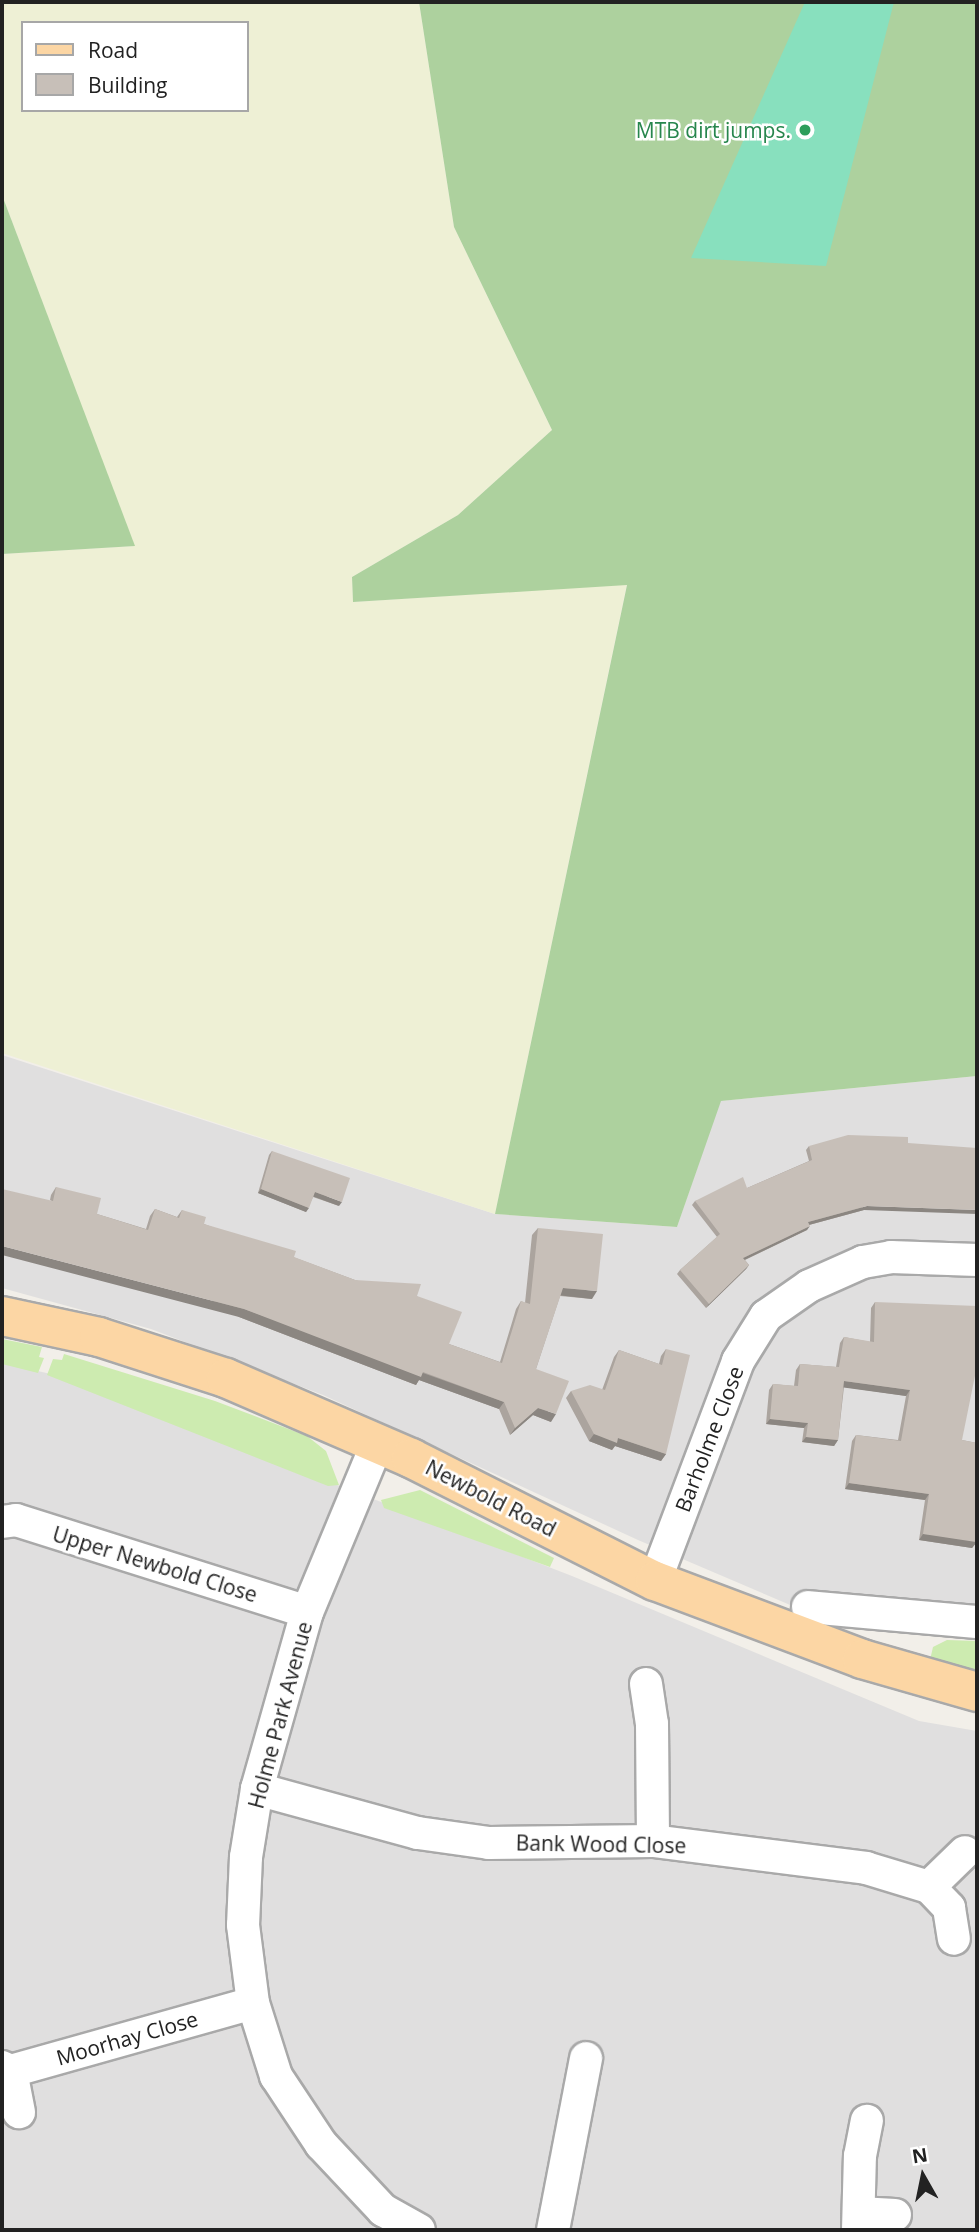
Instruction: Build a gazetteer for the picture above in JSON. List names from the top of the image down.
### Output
{
  "streets": {
    "main road": ["Newbold Road"],
    "street": [
      "Barholme Close",
      "Upper Newbold Close",
      "Holme Park Avenue",
      "Bank Wood Close",
      "Moorhay Close"
    ]
  },
  "crossings": [
    ["Barholme Close", "Newbold Road"],
    ["Newbold Road", "Holme Park Avenue"],
    ["Upper Newbold Close", "Holme Park Avenue"],
    ["Holme Park Avenue", "Bank Wood Close"],
    ["Holme Park Avenue", "Moorhay Close"]
  ],
  "places": ["MTB dirt jumps."],
  "legend": ["Road", "Building"],
  "north": "top"
}
